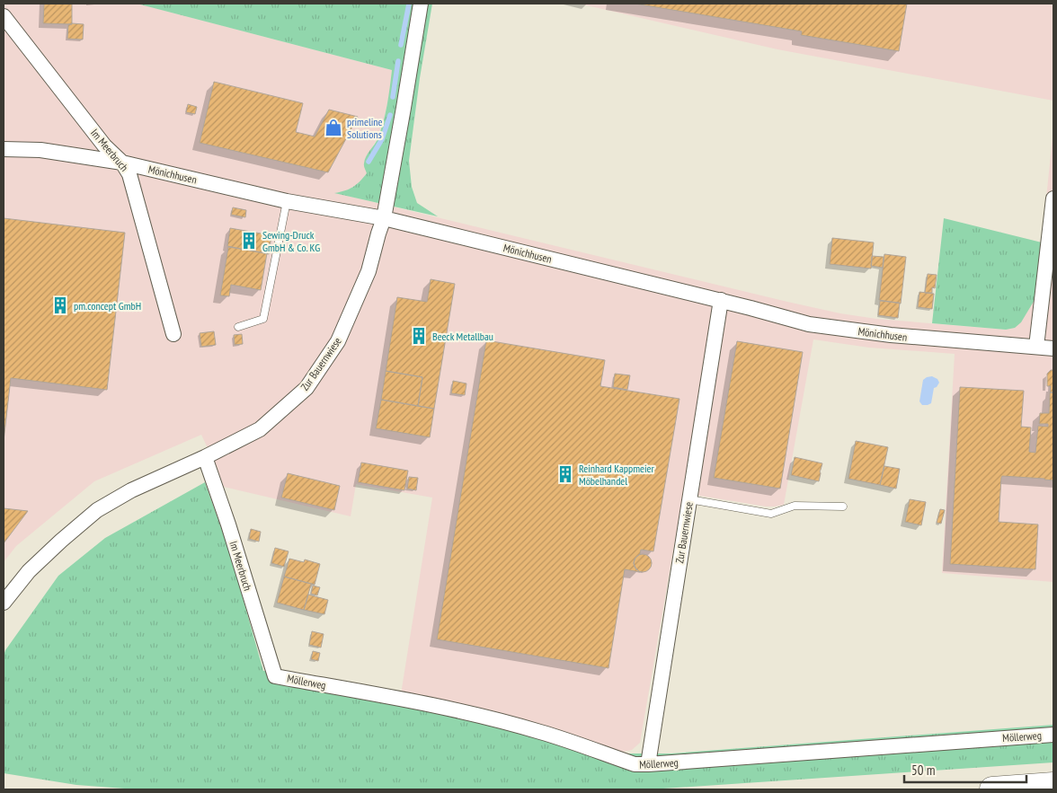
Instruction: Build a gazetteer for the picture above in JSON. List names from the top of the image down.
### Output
{
  "streets": {
    "street": [
      "Im Meerbruch",
      "Mönichhusen",
      "Zur Bauernwiese",
      "Möllerweg"
    ]
  },
  "crossings": [
    ["Im Meerbruch", "Mönichhusen"],
    ["Im Meerbruch", "Zur Bauernwiese"],
    ["Im Meerbruch", "Möllerweg"],
    ["Mönichhusen", "Zur Bauernwiese"],
    ["Zur Bauernwiese", "Möllerweg"]
  ],
  "places": {
    "shop": ["primeline Solutions"],
    "building": [
      "Sewing-Druck GmbH & Co. KG",
      "pm.concept GmbH",
      "Beeck Metallbau",
      "Reinhard Kappmeier Möbelhandel"
    ]
  },
  "scale_bar": "50 m"
}
